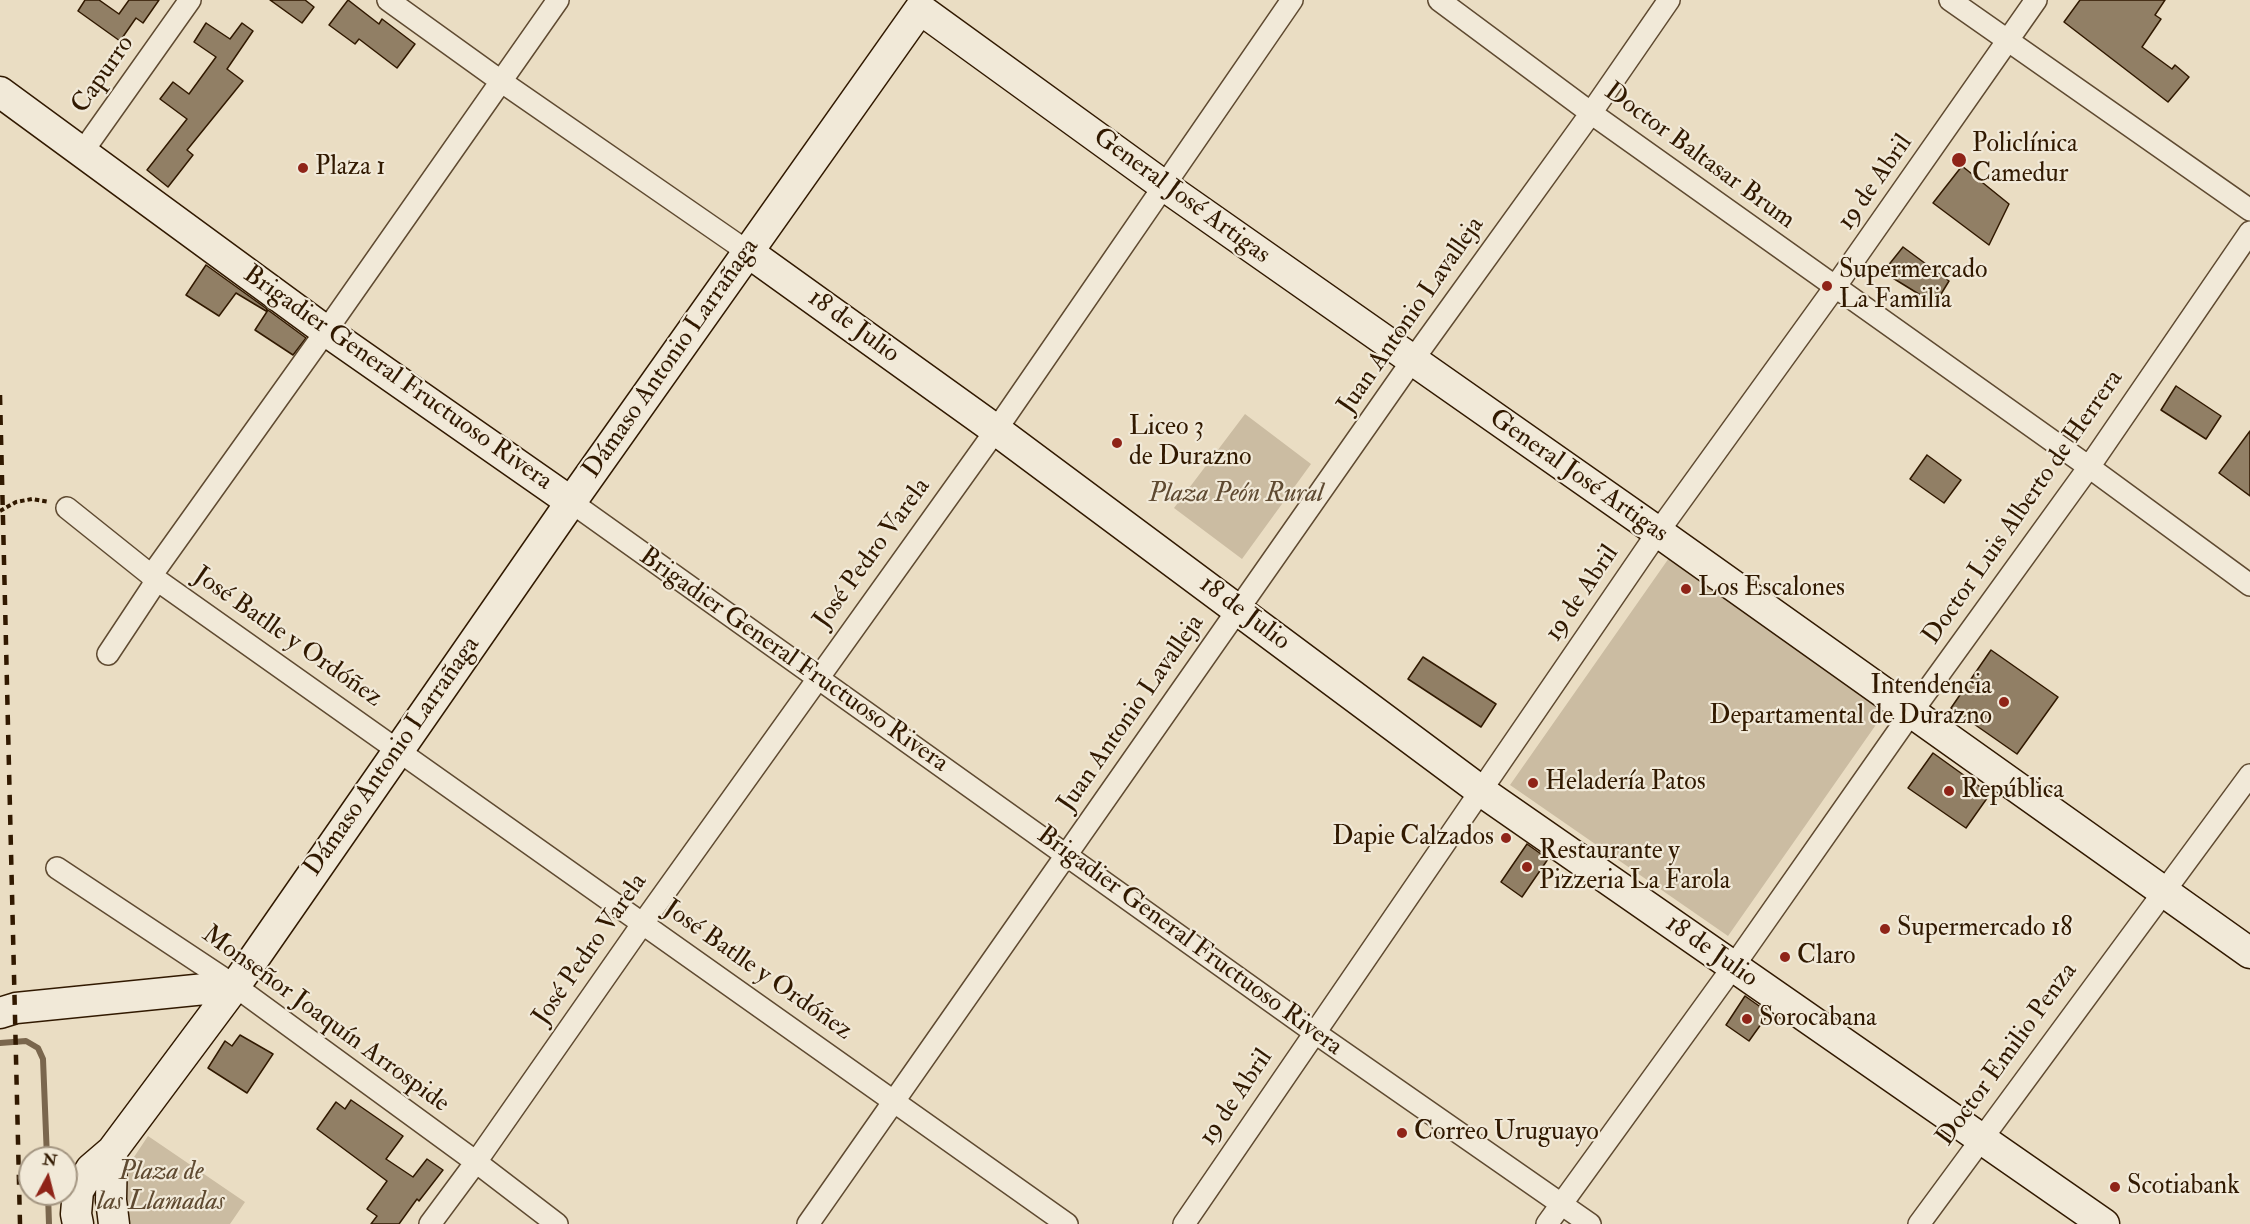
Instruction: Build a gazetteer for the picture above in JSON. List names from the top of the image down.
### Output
{
  "streets": {
    "street": [
      "Capurro",
      "Doctor Baltasar Brum",
      "19 de Abril",
      "General José Artigas",
      "Juan Antonio Lavalleja",
      "18 de Julio",
      "Dámaso Antonio Larrañaga",
      "Brigadier General Fructuoso Rivera",
      "Doctor Luis Alberto de Herrera",
      "José Pedro Varela",
      "José Batlle y Ordóñez",
      "Monseñor Joaquín Arrospide",
      "Doctor Emilio Penza"
    ]
  },
  "crossings": [
    ["Capurro", "Brigadier General Fructuoso Rivera"],
    ["Doctor Baltasar Brum", "19 de Abril"],
    ["Doctor Baltasar Brum", "Juan Antonio Lavalleja"],
    ["Doctor Baltasar Brum", "Doctor Luis Alberto de Herrera"],
    ["19 de Abril", "General José Artigas"],
    ["19 de Abril", "18 de Julio"],
    ["19 de Abril", "Brigadier General Fructuoso Rivera"],
    ["General José Artigas", "Juan Antonio Lavalleja"],
    ["General José Artigas", "Dámaso Antonio Larrañaga"],
    ["General José Artigas", "Doctor Luis Alberto de Herrera"],
    ["General José Artigas", "José Pedro Varela"],
    ["General José Artigas", "Doctor Emilio Penza"],
    ["Juan Antonio Lavalleja", "18 de Julio"],
    ["Juan Antonio Lavalleja", "Brigadier General Fructuoso Rivera"],
    ["Juan Antonio Lavalleja", "José Batlle y Ordóñez"],
    ["18 de Julio", "Dámaso Antonio Larrañaga"],
    ["18 de Julio", "Doctor Luis Alberto de Herrera"],
    ["18 de Julio", "José Pedro Varela"],
    ["18 de Julio", "Doctor Emilio Penza"],
    ["Dámaso Antonio Larrañaga", "Brigadier General Fructuoso Rivera"],
    ["Dámaso Antonio Larrañaga", "José Batlle y Ordóñez"],
    ["Dámaso Antonio Larrañaga", "Monseñor Joaquín Arrospide"],
    ["Brigadier General Fructuoso Rivera", "Doctor Luis Alberto de Herrera"],
    ["Brigadier General Fructuoso Rivera", "José Pedro Varela"],
    ["José Pedro Varela", "José Batlle y Ordóñez"],
    ["José Pedro Varela", "Monseñor Joaquín Arrospide"]
  ],
  "parks": ["Plaza Peón Rural", "Plaza de las Llamadas"],
  "places": [
    "Policlínica Camedur",
    "Plaza 1",
    "Supermercado La Familia",
    "Liceo 3 de Durazno",
    "Los Escalones",
    "Intendencia Departamental de Durazno",
    "Heladería Patos",
    "República",
    "Dapie Calzados",
    "Restaurante y Pizzeria La Farola",
    "Supermercado 18",
    "Claro",
    "Sorocabana",
    "Correo Uruguayo",
    "Scotiabank"
  ],
  "north": "top"
}
